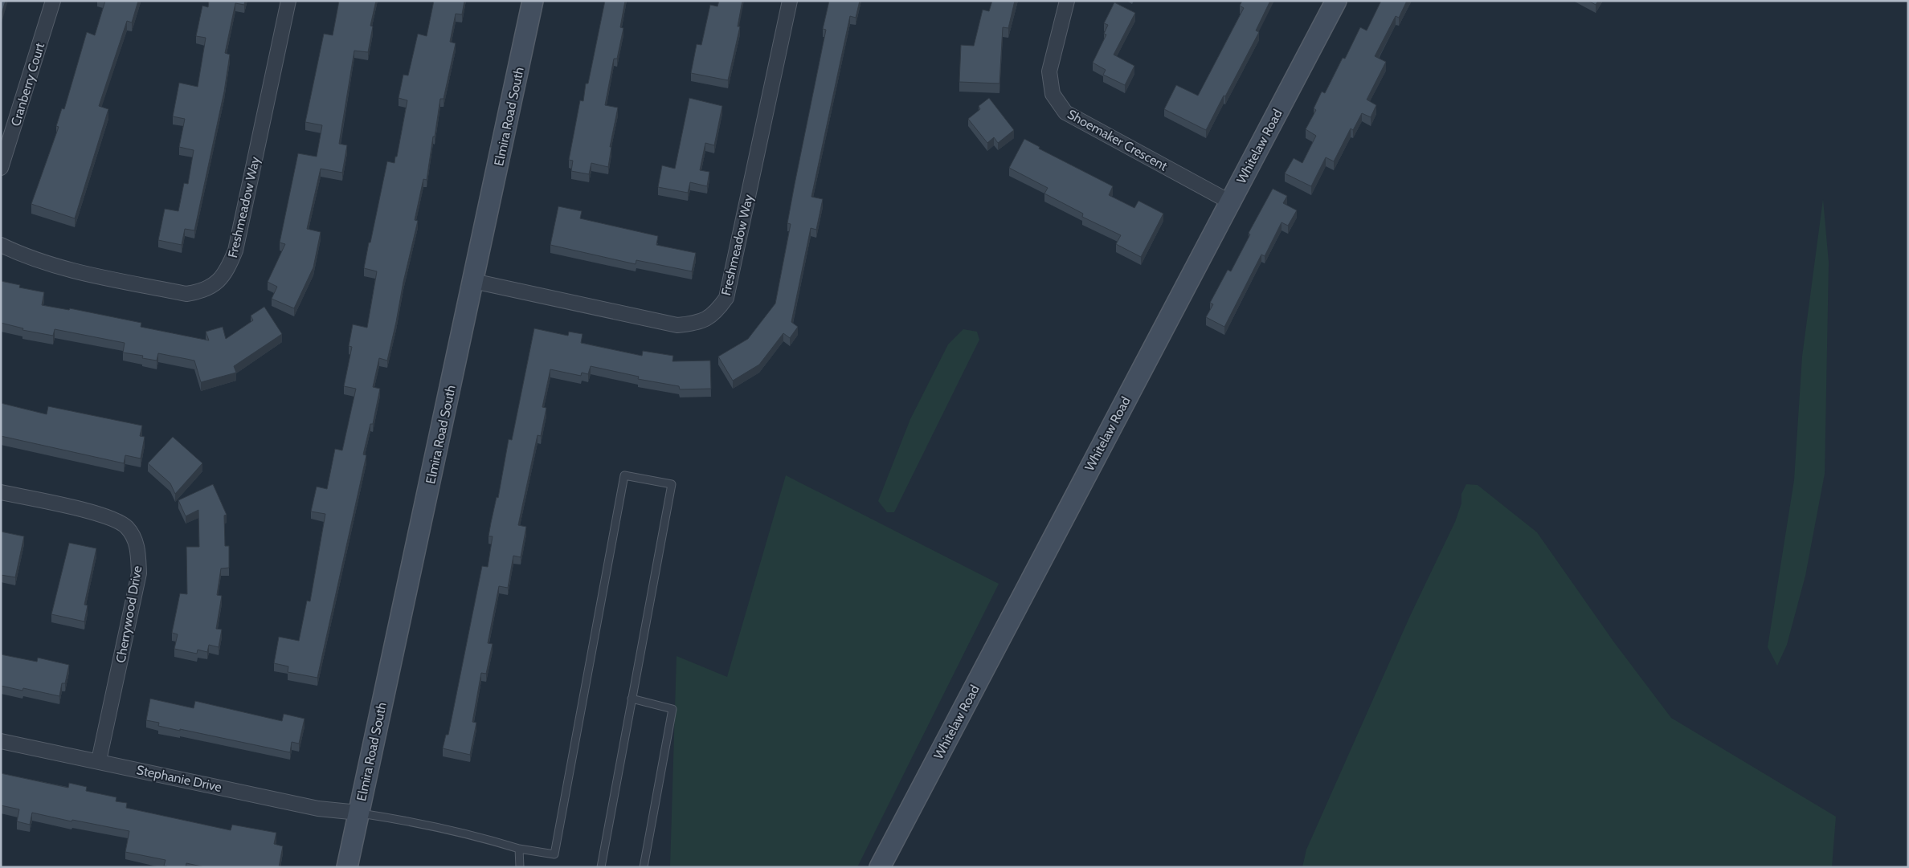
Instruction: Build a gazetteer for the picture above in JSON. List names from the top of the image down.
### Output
{
  "streets": {
    "street": [
      "Cranberry Court",
      "Elmira Road South",
      "Shoemaker Crescent",
      "Whitelaw Road",
      "Freshmeadow Way",
      "Cherrywood Drive",
      "Stephanie Drive"
    ]
  },
  "crossings": [
    ["Elmira Road South", "Freshmeadow Way"],
    ["Elmira Road South", "Stephanie Drive"],
    ["Shoemaker Crescent", "Whitelaw Road"],
    ["Cherrywood Drive", "Stephanie Drive"]
  ]
}
